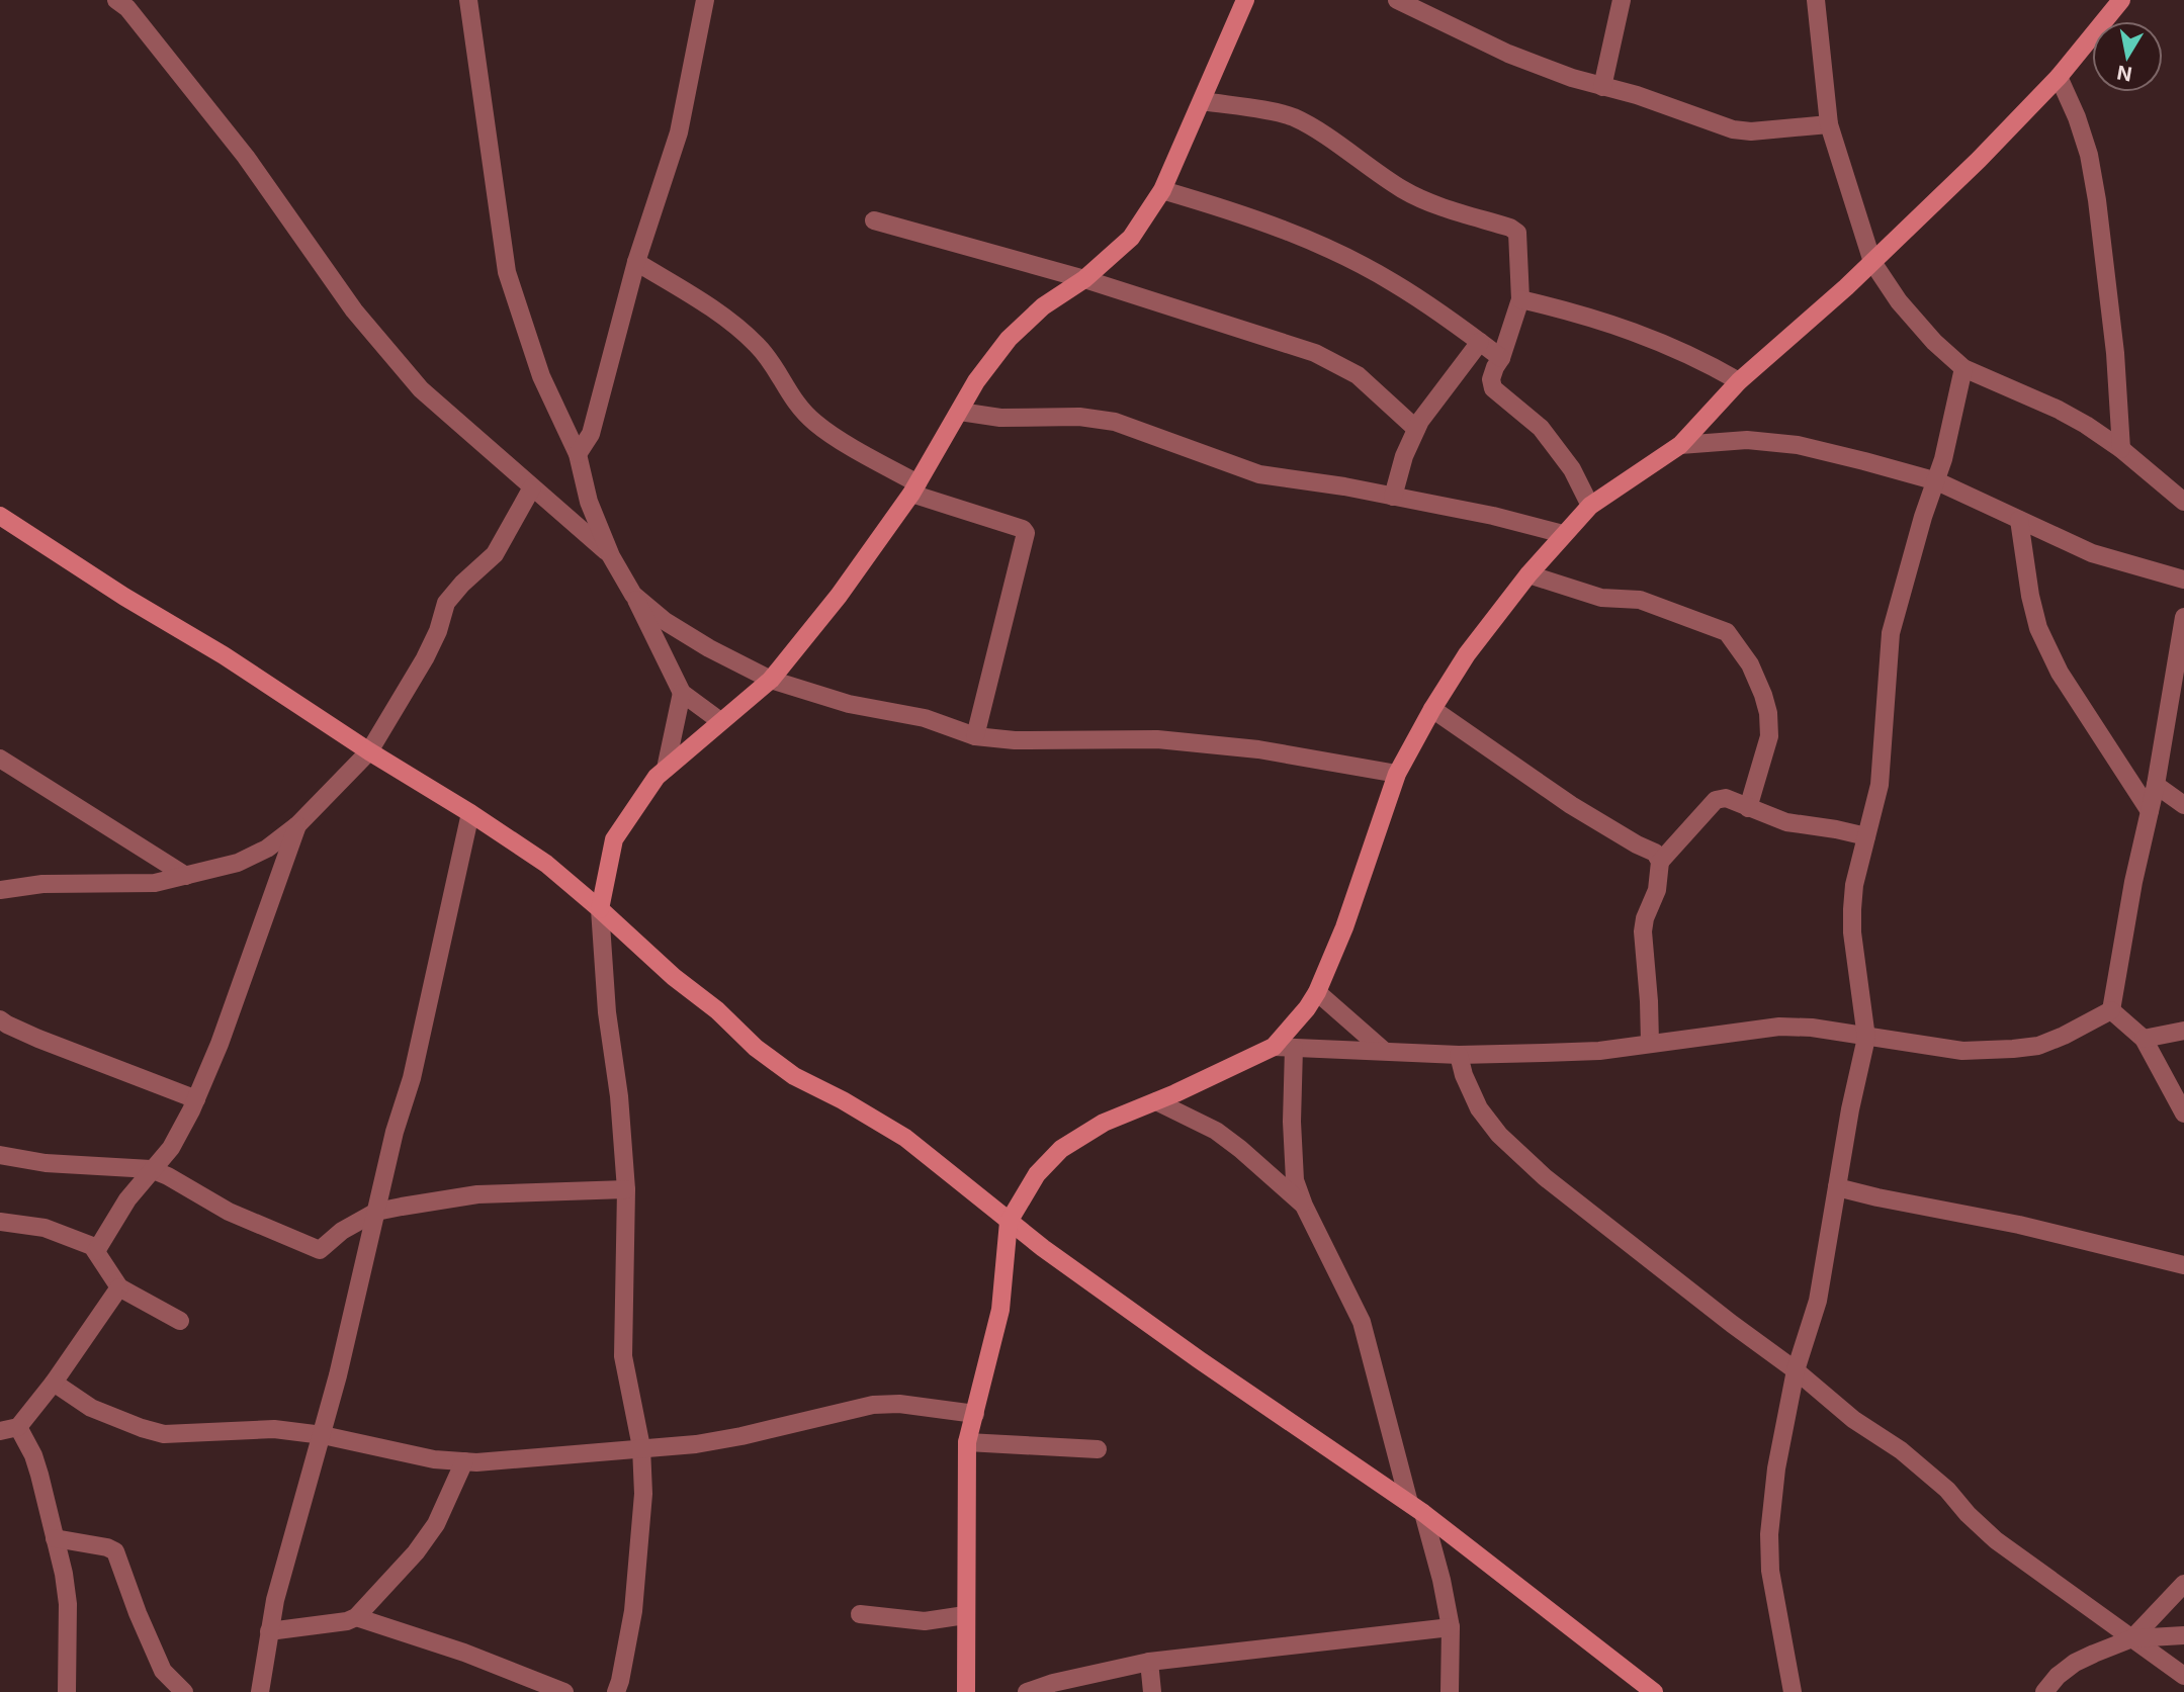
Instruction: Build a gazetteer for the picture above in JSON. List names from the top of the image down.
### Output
{
  "north": "bottom"
}
